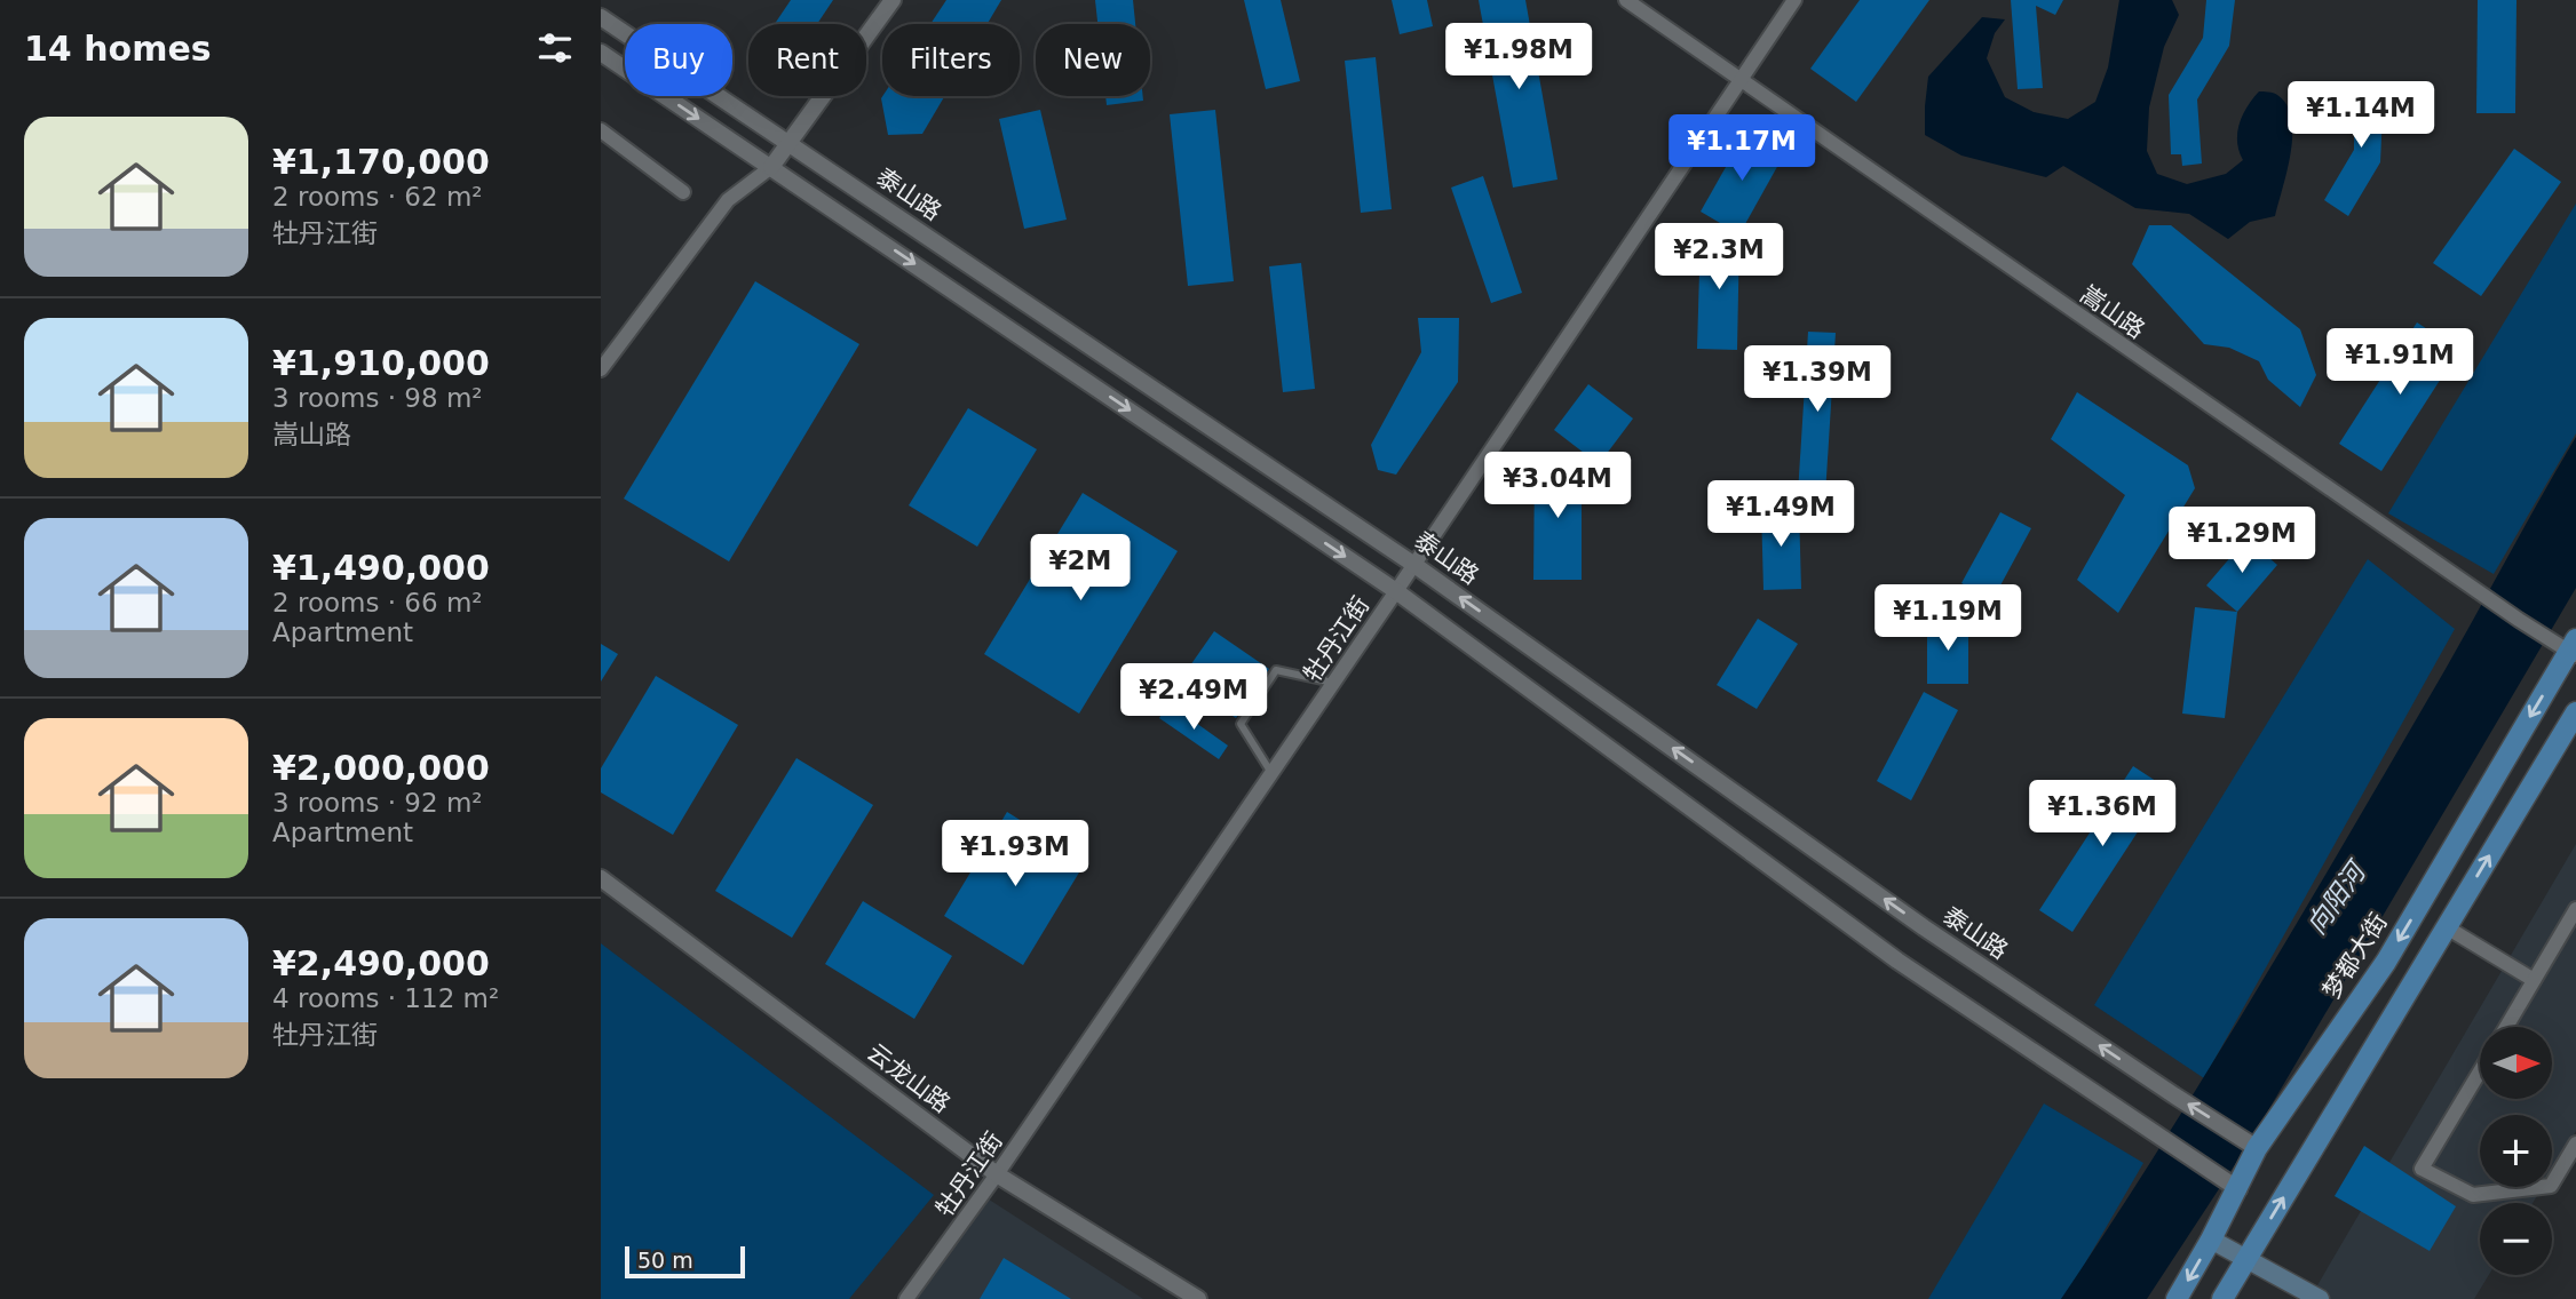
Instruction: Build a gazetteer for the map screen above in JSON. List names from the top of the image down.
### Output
{
  "streets": {
    "main road": ["梦都大街"],
    "street": [
      "泰山路",
      "嵩山路",
      "牡丹江街",
      "云龙山路"
    ]
  },
  "crossings": [
    ["泰山路", "牡丹江街"],
    ["泰山路", "梦都大街"],
    ["嵩山路", "牡丹江街"],
    ["嵩山路", "梦都大街"],
    ["牡丹江街", "云龙山路"]
  ],
  "water": ["向阳河"],
  "scale_bar": "50 m",
  "north": "right",
  "page": {
    "heading": "14 homes",
    "price": [
      "¥1.98M",
      "¥1.14M",
      "¥1.17M",
      "¥2.3M",
      "¥1.91M",
      "¥1.39M",
      "¥3.04M",
      "¥1.49M",
      "¥1.29M",
      "¥2M",
      "¥1.19M",
      "¥2.49M",
      "¥1.36M",
      "¥1.93M"
    ],
    "chip": [
      "Buy",
      "Rent",
      "Filters",
      "New"
    ],
    "list": [
      {
        "name": "¥1,170,000",
        "note": "2 rooms · 62 m² · 牡丹江街"
      },
      {
        "name": "¥1,910,000",
        "note": "3 rooms · 98 m² · 嵩山路"
      },
      {
        "name": "¥1,490,000",
        "note": "2 rooms · 66 m² · Apartment"
      },
      {
        "name": "¥2,000,000",
        "note": "3 rooms · 92 m² · Apartment"
      },
      {
        "name": "¥2,490,000",
        "note": "4 rooms · 112 m² · 牡丹江街"
      }
    ],
    "map_buttons": ["+", "−"],
    "scale": "50 m"
  }
}
